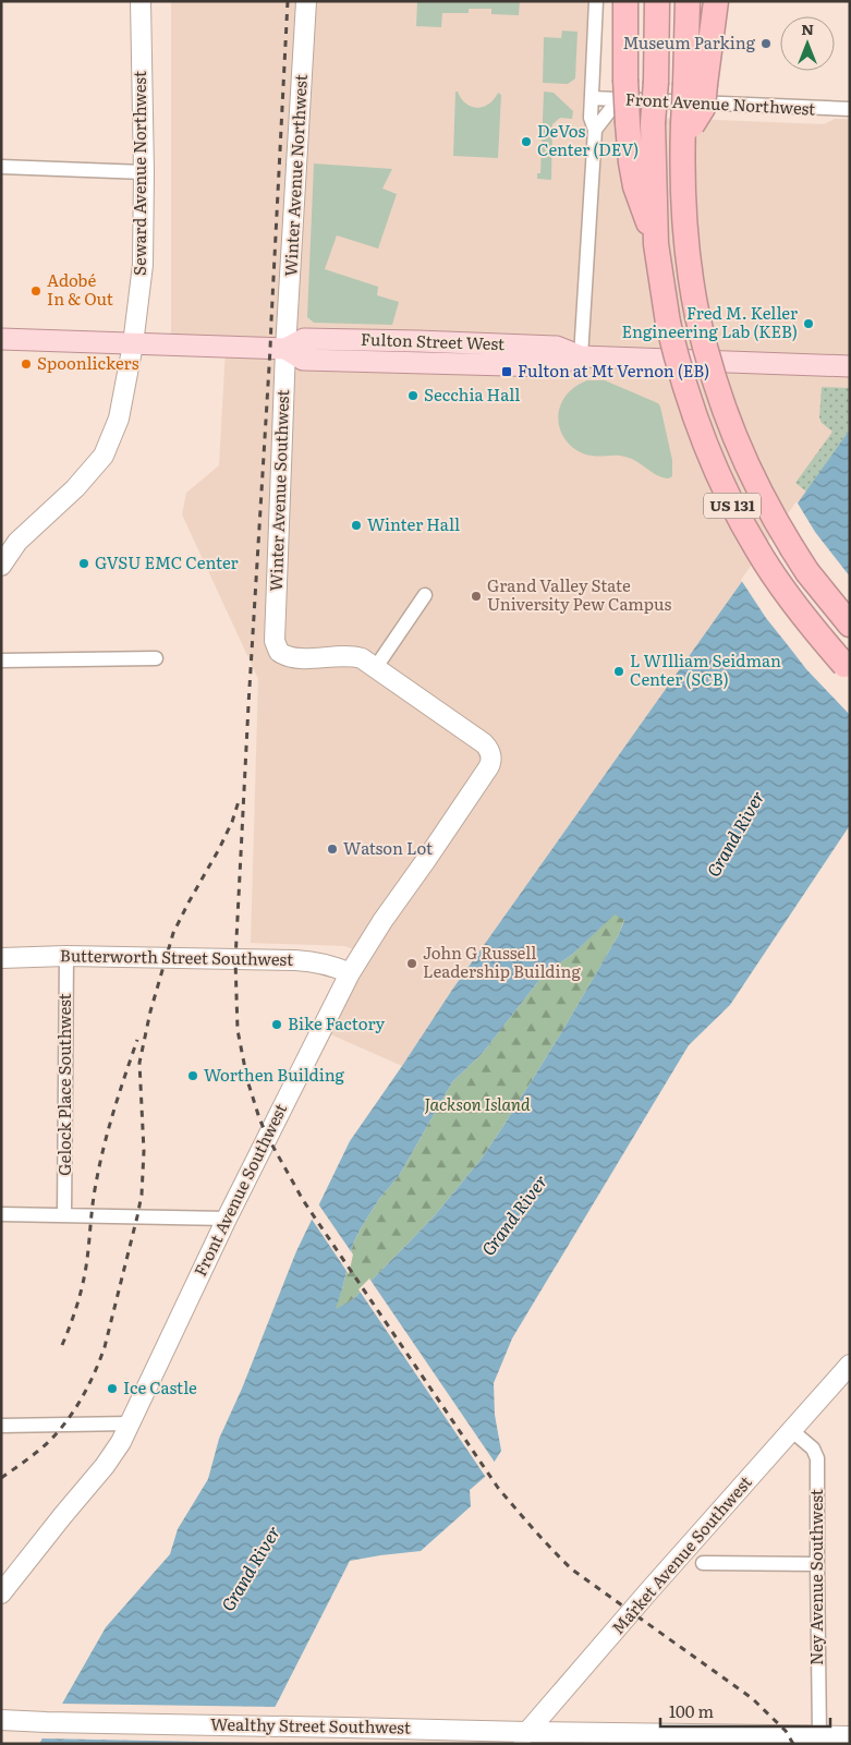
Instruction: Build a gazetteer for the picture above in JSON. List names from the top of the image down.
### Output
{
  "streets": {
    "highway": ["US 131"],
    "main road": ["Fulton Street West"],
    "street": [
      "Front Avenue Northwest",
      "Seward Avenue Northwest",
      "Winter Avenue Northwest",
      "Winter Avenue Southwest",
      "Butterworth Street Southwest",
      "Gelock Place Southwest",
      "Front Avenue Southwest",
      "Market Avenue Southwest",
      "Ney Avenue Southwest",
      "Wealthy Street Southwest"
    ]
  },
  "crossings": [
    ["Seward Avenue Northwest", "Fulton Street West"],
    ["Winter Avenue Northwest", "Fulton Street West"],
    ["Winter Avenue Northwest", "Winter Avenue Southwest"],
    ["Fulton Street West", "Winter Avenue Southwest"],
    ["Winter Avenue Southwest", "Front Avenue Southwest"],
    ["Butterworth Street Southwest", "Gelock Place Southwest"],
    ["Butterworth Street Southwest", "Front Avenue Southwest"],
    ["Market Avenue Southwest", "Ney Avenue Southwest"],
    ["Market Avenue Southwest", "Wealthy Street Southwest"],
    ["Ney Avenue Southwest", "Wealthy Street Southwest"]
  ],
  "water": ["Grand River"],
  "parks": ["Jackson Island"],
  "places": {
    "other": [
      "Museum Parking",
      "DeVos Center (DEV)",
      "Adobé In & Out",
      "Fred M. Keller Engineering Lab (KEB)",
      "Spoonlickers",
      "Secchia Hall",
      "Winter Hall",
      "GVSU EMC Center",
      "Grand Valley State University Pew Campus",
      "L WIlliam Seidman Center (SCB)",
      "Watson Lot",
      "John G Russell Leadership Building",
      "Bike Factory",
      "Worthen Building",
      "Ice Castle"
    ],
    "transit": ["Fulton at Mt Vernon (EB)"]
  },
  "scale_bar": "100 m",
  "north": "top"
}
